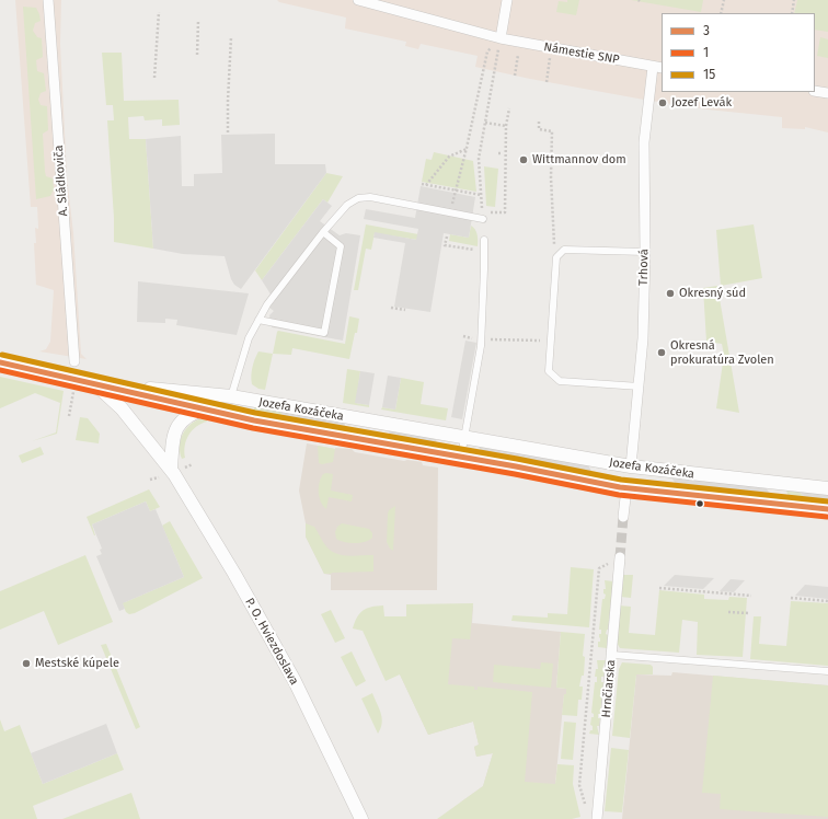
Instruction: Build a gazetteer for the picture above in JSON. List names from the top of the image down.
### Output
{
  "streets": {
    "street": [
      "Námestie SNP",
      "A. Sládkoviča",
      "Trhová",
      "Jozefa Kozáčeka",
      "P. O. Hviezdoslava",
      "Hrnčiarska"
    ]
  },
  "crossings": [
    ["Námestie SNP", "Trhová"],
    ["Trhová", "Jozefa Kozáčeka"],
    ["Jozefa Kozáčeka", "P. O. Hviezdoslava"]
  ],
  "places": [
    "Jozef Levák",
    "Wittmannov dom",
    "Okresný súd",
    "Okresná prokuratúra Zvolen",
    "Mestské kúpele"
  ],
  "lines": ["transit line 15", "transit line 3", "transit line 1"],
  "legend": ["3", "1", "15"]
}
